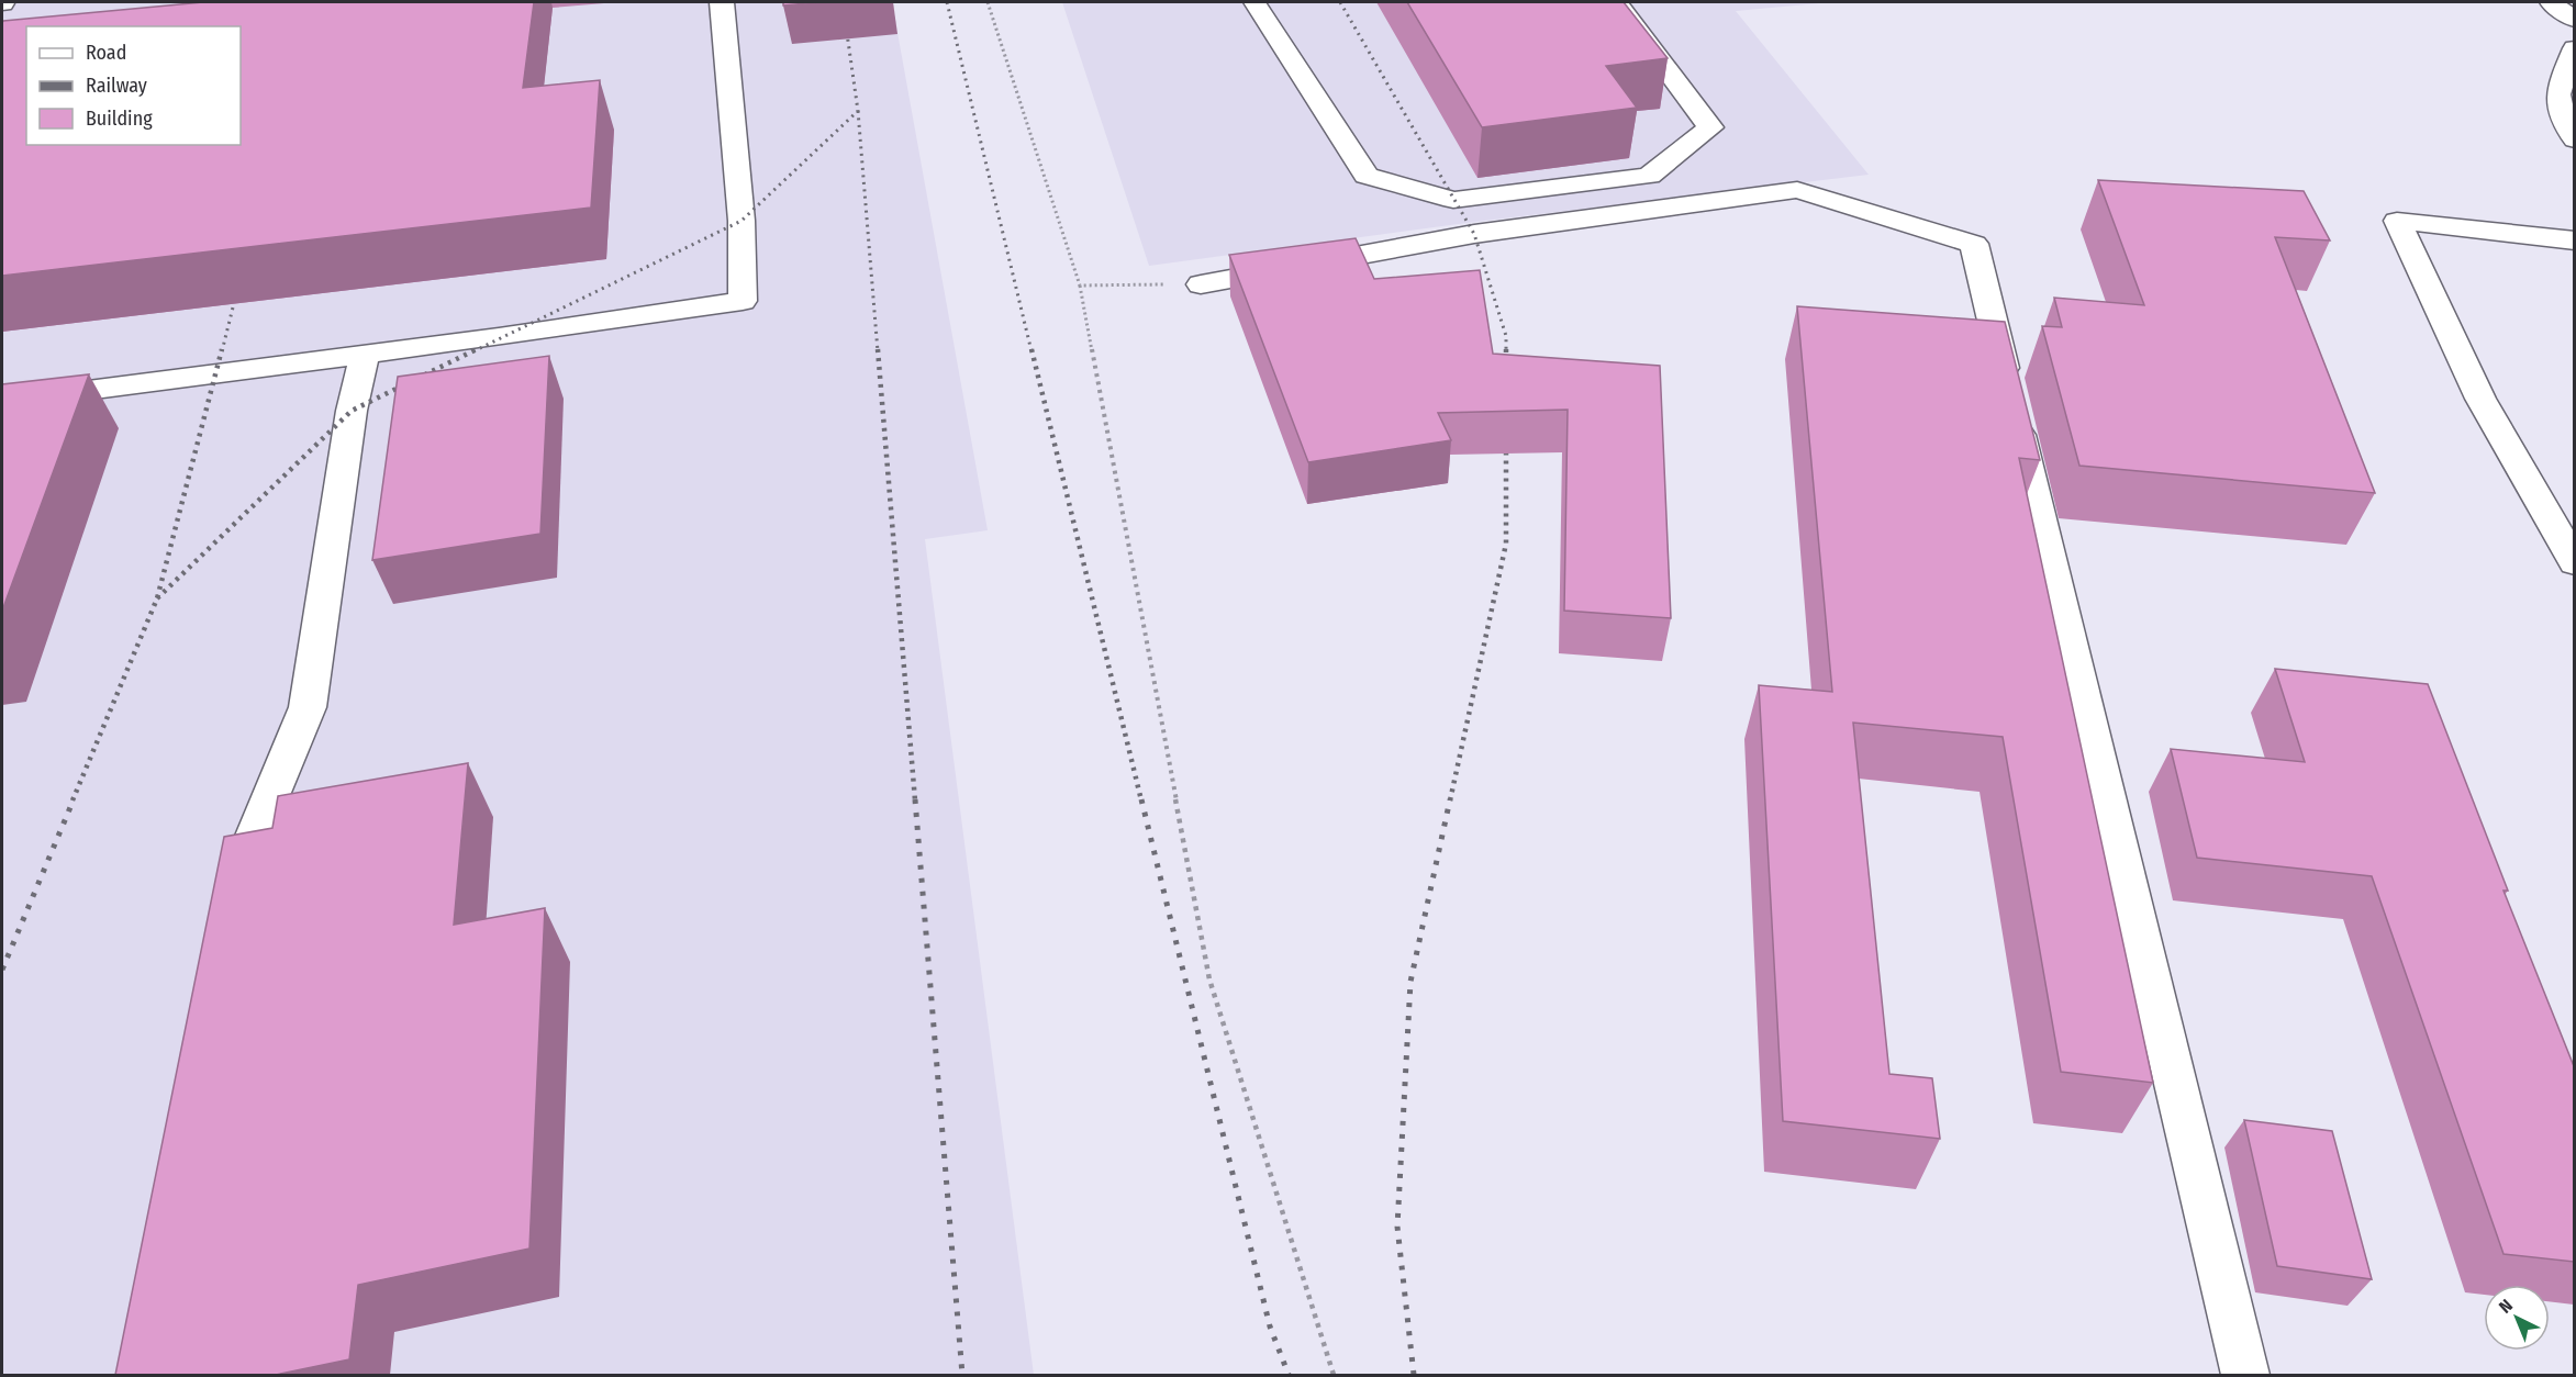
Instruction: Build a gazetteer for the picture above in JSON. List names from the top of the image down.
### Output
{
  "legend": ["Road", "Railway", "Building"],
  "north": "top left"
}
